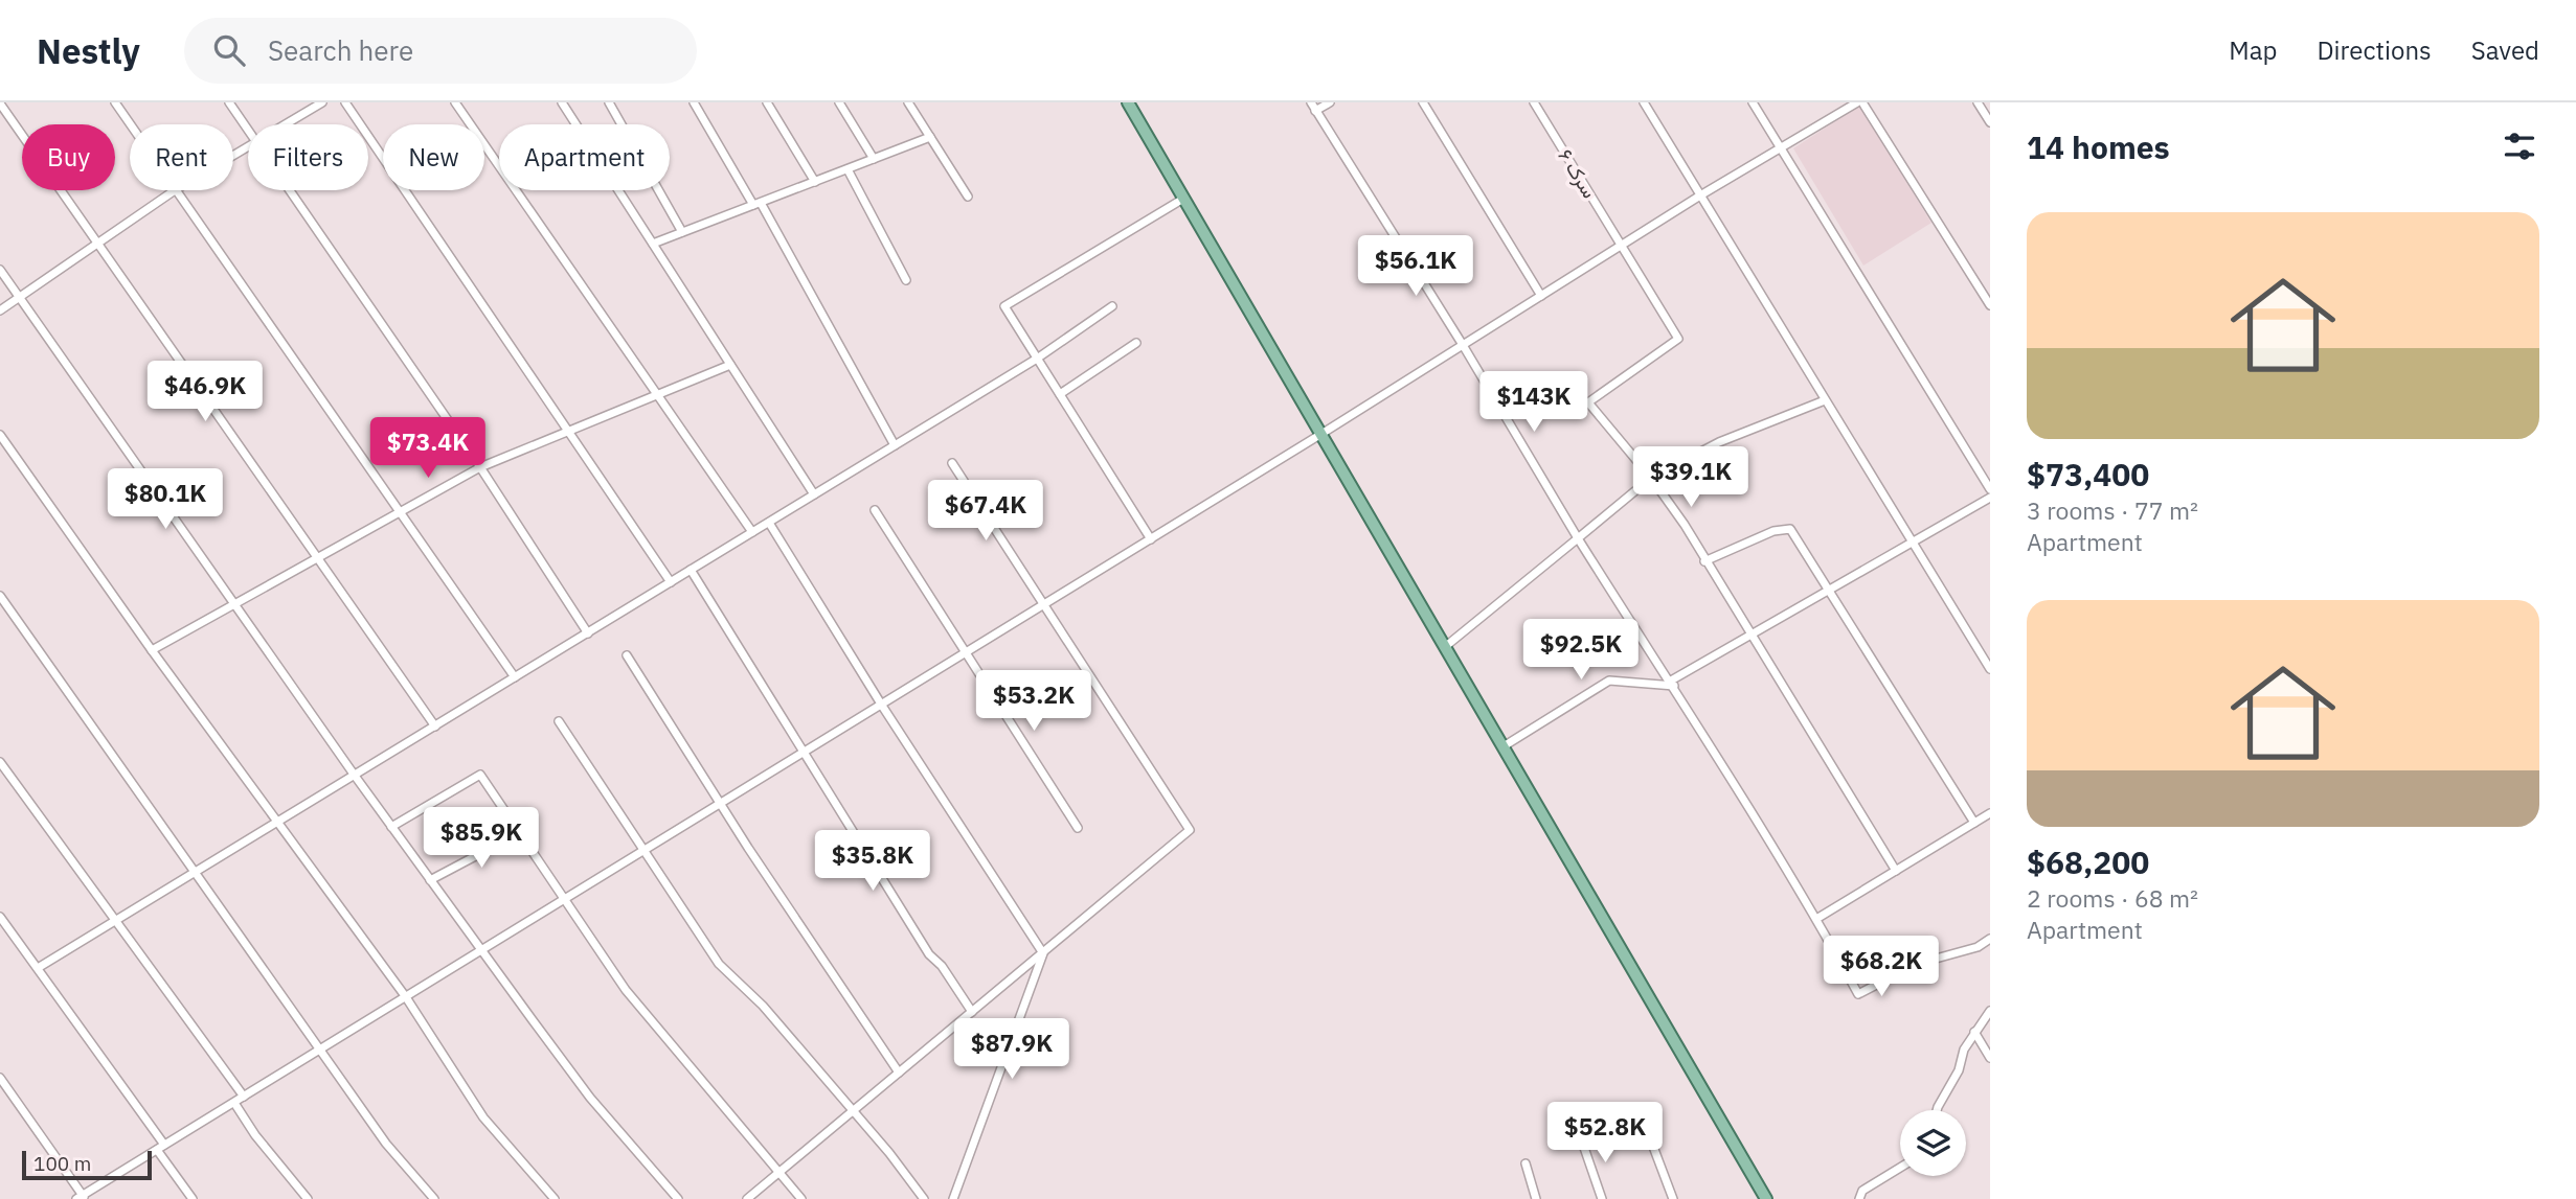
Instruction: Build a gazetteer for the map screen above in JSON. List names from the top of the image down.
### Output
{
  "streets": {
    "street": ["سرک ۶"]
  },
  "scale_bar": "100 m",
  "page": {
    "header": "Nestly",
    "search": "Search here",
    "nav": ["Map", "Directions", "Saved"],
    "heading": "14 homes",
    "chip": [
      "Buy",
      "Rent",
      "Filters",
      "New",
      "Apartment"
    ],
    "list": [
      {
        "name": "$73,400",
        "note": "3 rooms · 77 m² · Apartment"
      },
      {
        "name": "$68,200",
        "note": "2 rooms · 68 m² · Apartment"
      }
    ],
    "price": [
      "$56.1K",
      "$46.9K",
      "$143K",
      "$73.4K",
      "$39.1K",
      "$80.1K",
      "$67.4K",
      "$92.5K",
      "$53.2K",
      "$85.9K",
      "$35.8K",
      "$68.2K",
      "$87.9K",
      "$52.8K"
    ],
    "scale": "100 m"
  }
}
